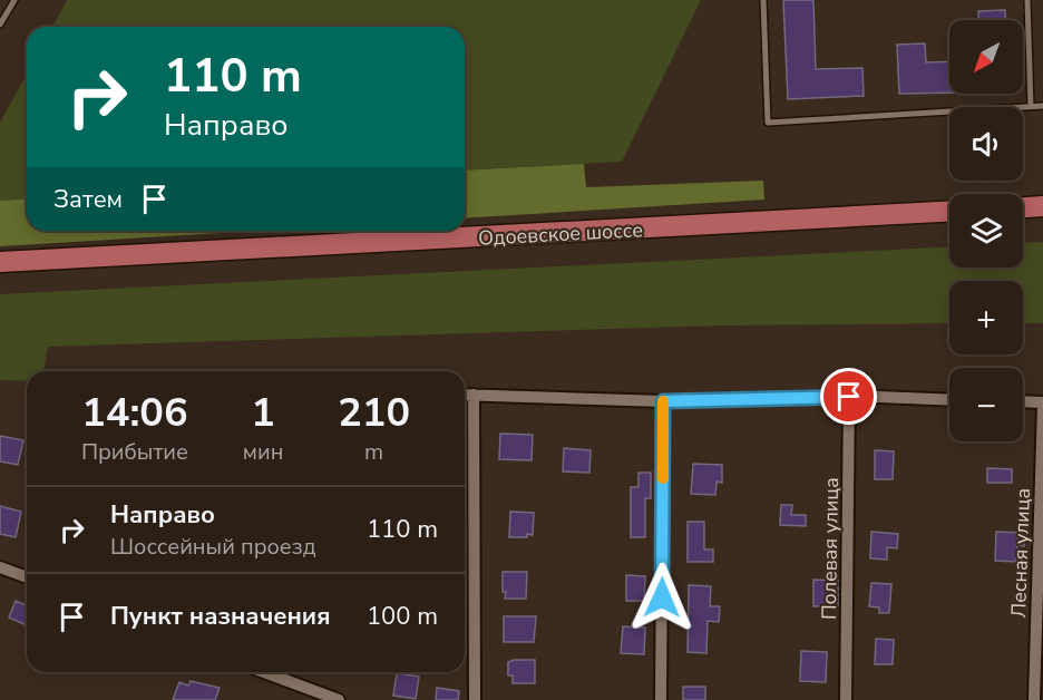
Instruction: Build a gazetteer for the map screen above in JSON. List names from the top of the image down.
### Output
{
  "streets": {
    "main road": ["Одоевское шоссе"],
    "street": ["Полевая улица", "Лесная улица"]
  },
  "north": "bottom left",
  "page": {
    "map_buttons": ["+", "−"],
    "turn": ["110 m", "Направо"],
    "then": "Затем",
    "eta": [
      "14:06",
      "Прибытие",
      "1",
      "мин",
      "210",
      "m"
    ],
    "list": [
      {
        "name": "Направо",
        "note": "Шоссейный проезд",
        "value": "110 m"
      },
      {
        "name": "Пункт назначения",
        "value": "100 m"
      }
    ]
  }
}
